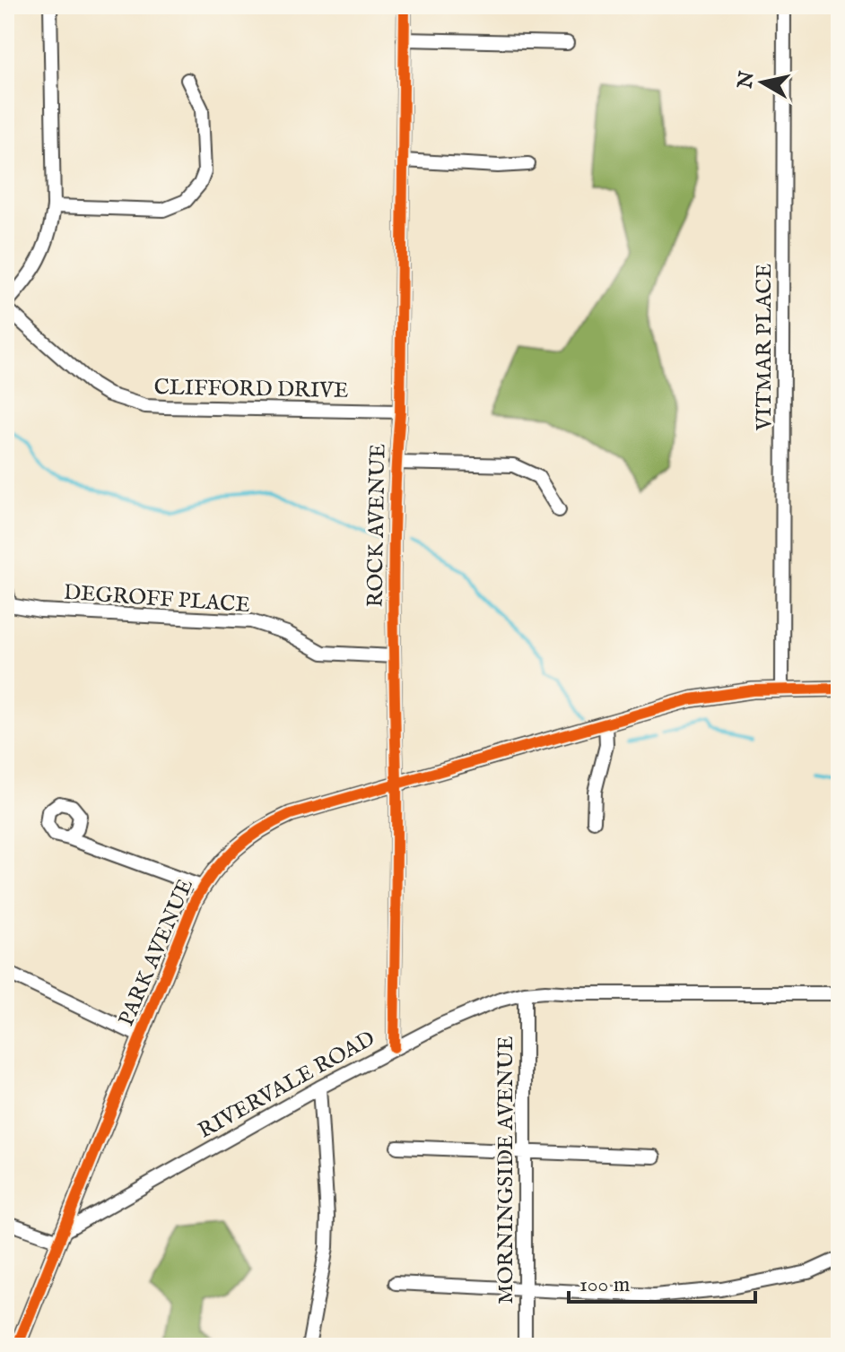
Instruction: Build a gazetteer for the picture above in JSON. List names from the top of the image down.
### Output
{
  "streets": {
    "street": [
      "VITMAR PLACE",
      "CLIFFORD DRIVE",
      "ROCK AVENUE",
      "DEGROFF PLACE",
      "PARK AVENUE",
      "RIVERVALE ROAD",
      "MORNINGSIDE AVENUE"
    ]
  },
  "crossings": [
    ["VITMAR PLACE", "PARK AVENUE"],
    ["CLIFFORD DRIVE", "ROCK AVENUE"],
    ["ROCK AVENUE", "DEGROFF PLACE"],
    ["ROCK AVENUE", "PARK AVENUE"],
    ["ROCK AVENUE", "RIVERVALE ROAD"],
    ["PARK AVENUE", "RIVERVALE ROAD"],
    ["RIVERVALE ROAD", "MORNINGSIDE AVENUE"]
  ],
  "scale_bar": "100 m",
  "north": "left"
}
